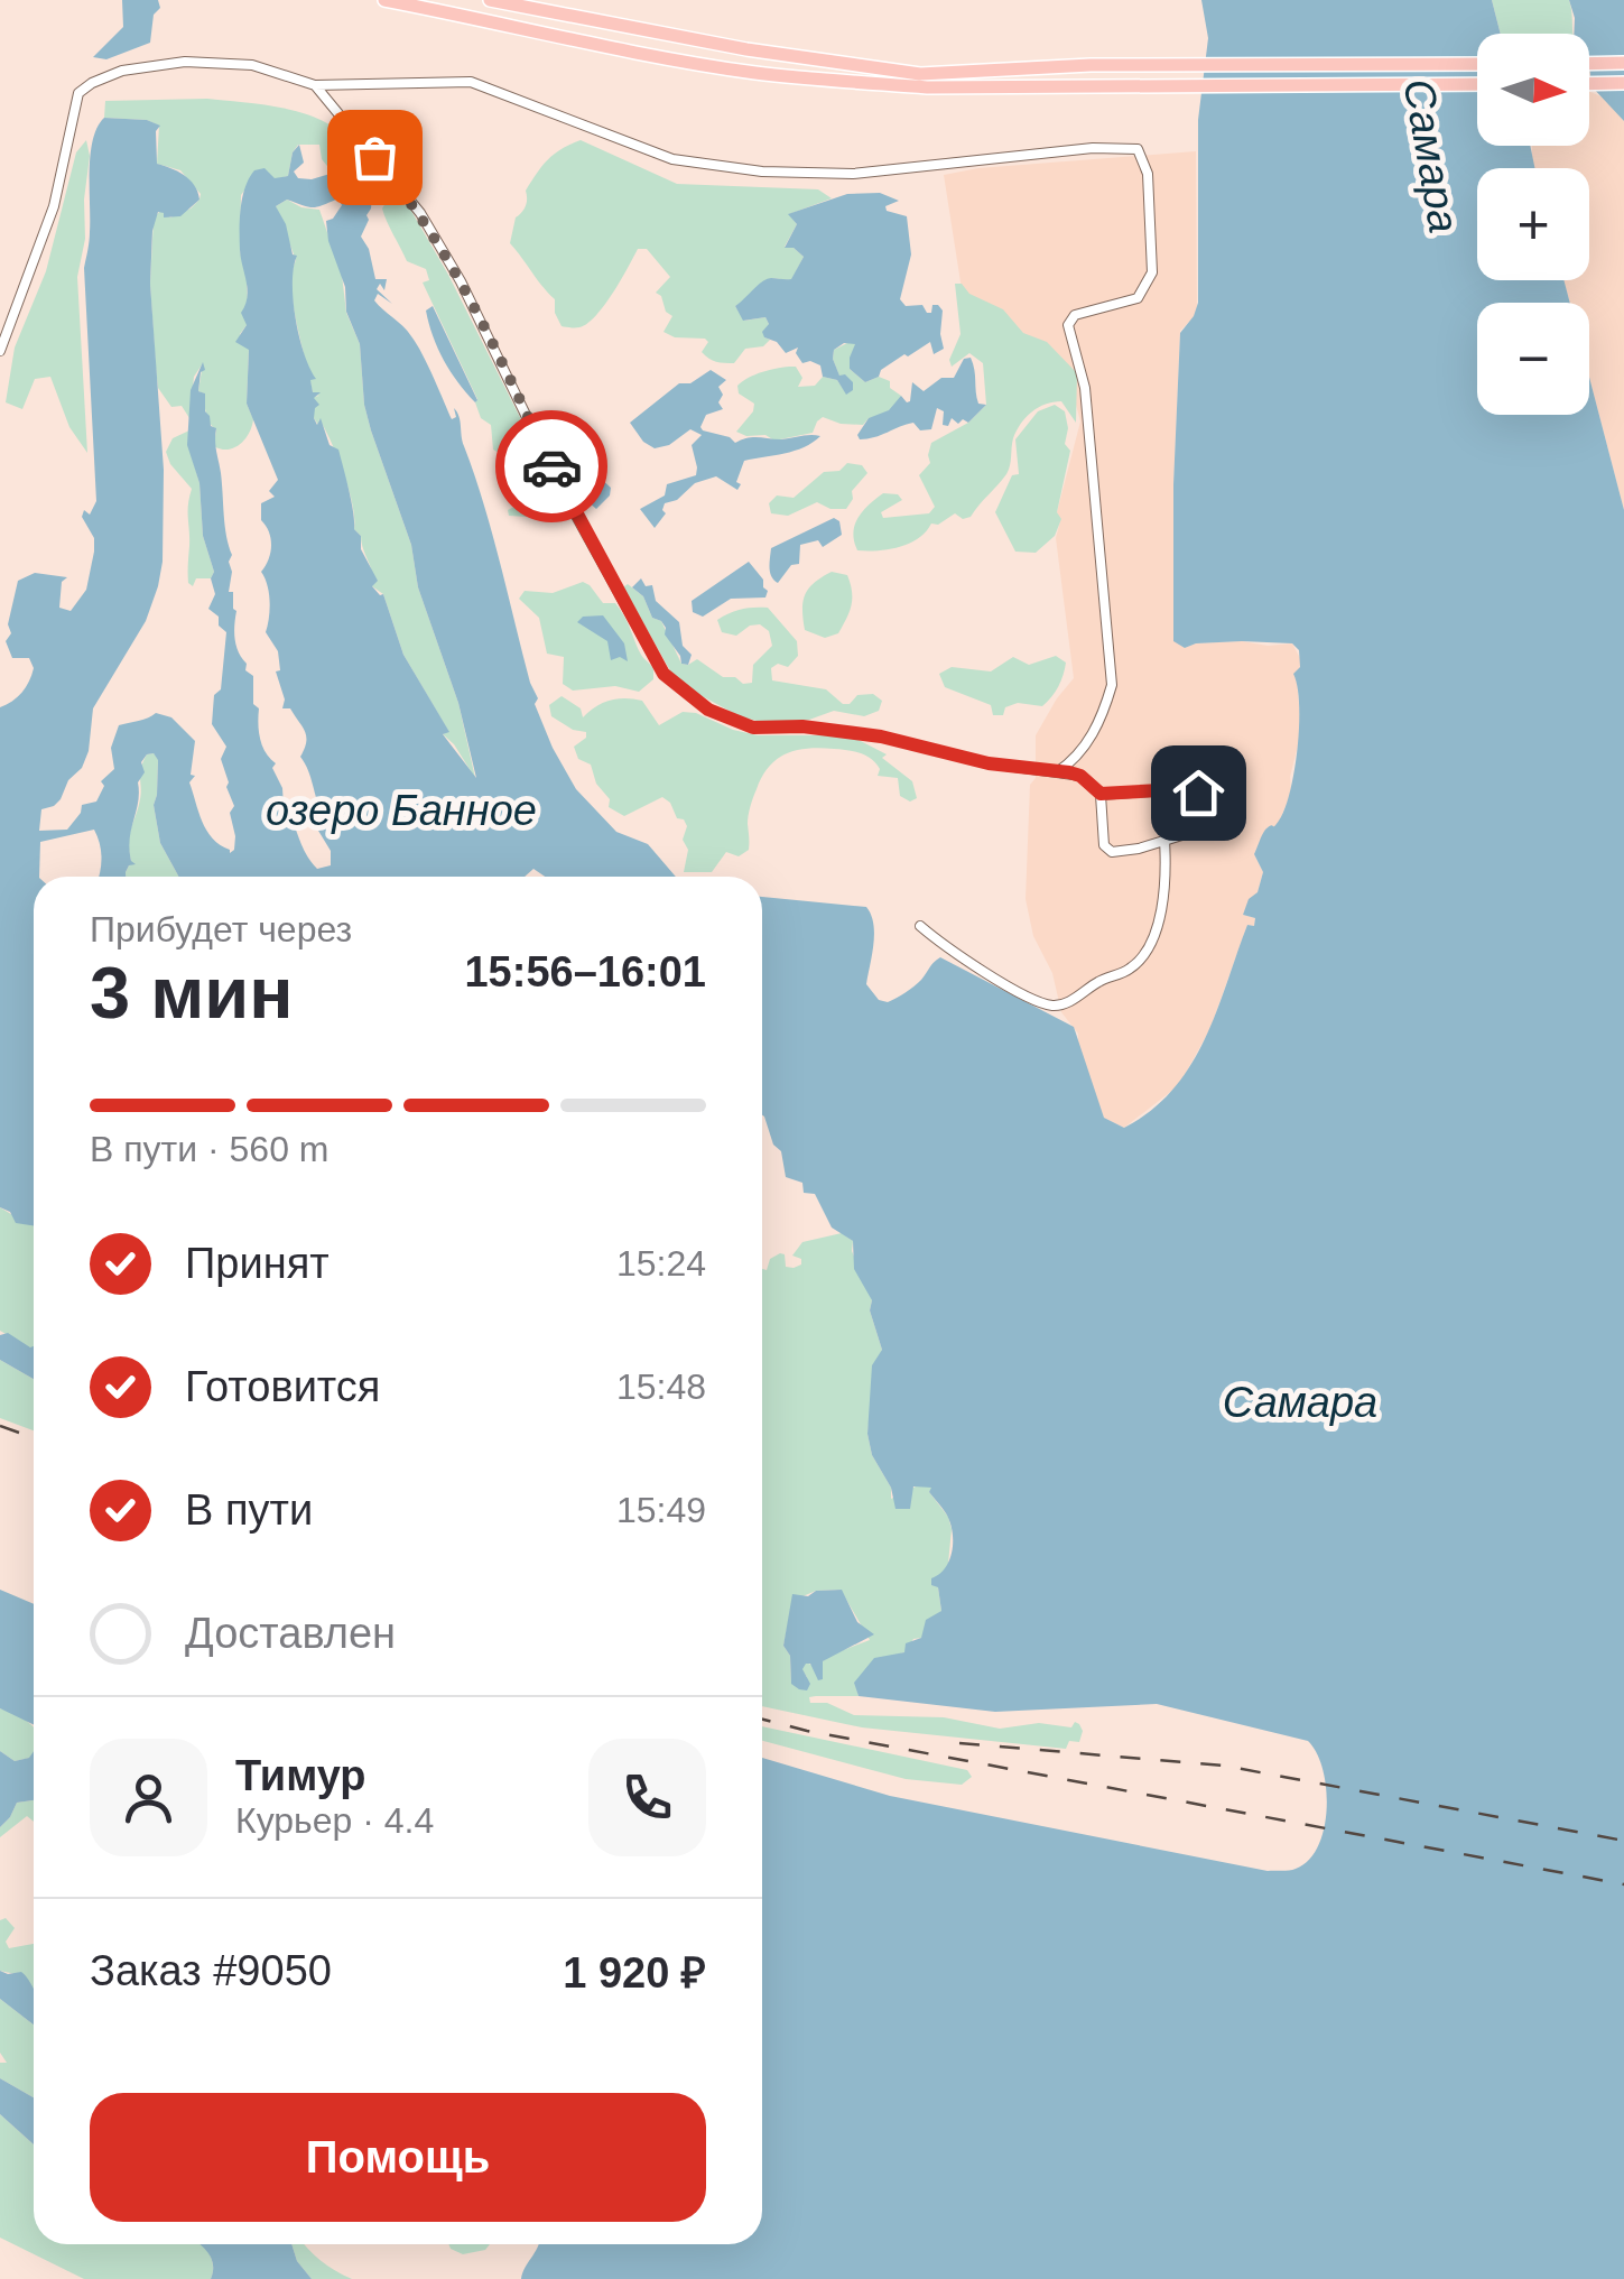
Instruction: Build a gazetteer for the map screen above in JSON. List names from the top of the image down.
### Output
{
  "water": ["Самара", "озеро Банное"],
  "north": "right",
  "page": {
    "map_buttons": ["+", "−"],
    "heading": ["3 мин", "Прибудет через", "15:56–16:01"],
    "panel": [
      "Тимур",
      "Курьер · 4.4",
      "Заказ #9050",
      "1 920 ₽"
    ],
    "bar": "В пути · 560 m",
    "list": [
      ["Принят", "15:24"],
      ["Готовится", "15:48"],
      ["В пути", "15:49"],
      "Доставлен"
    ],
    "buttons": "Помощь"
  }
}
